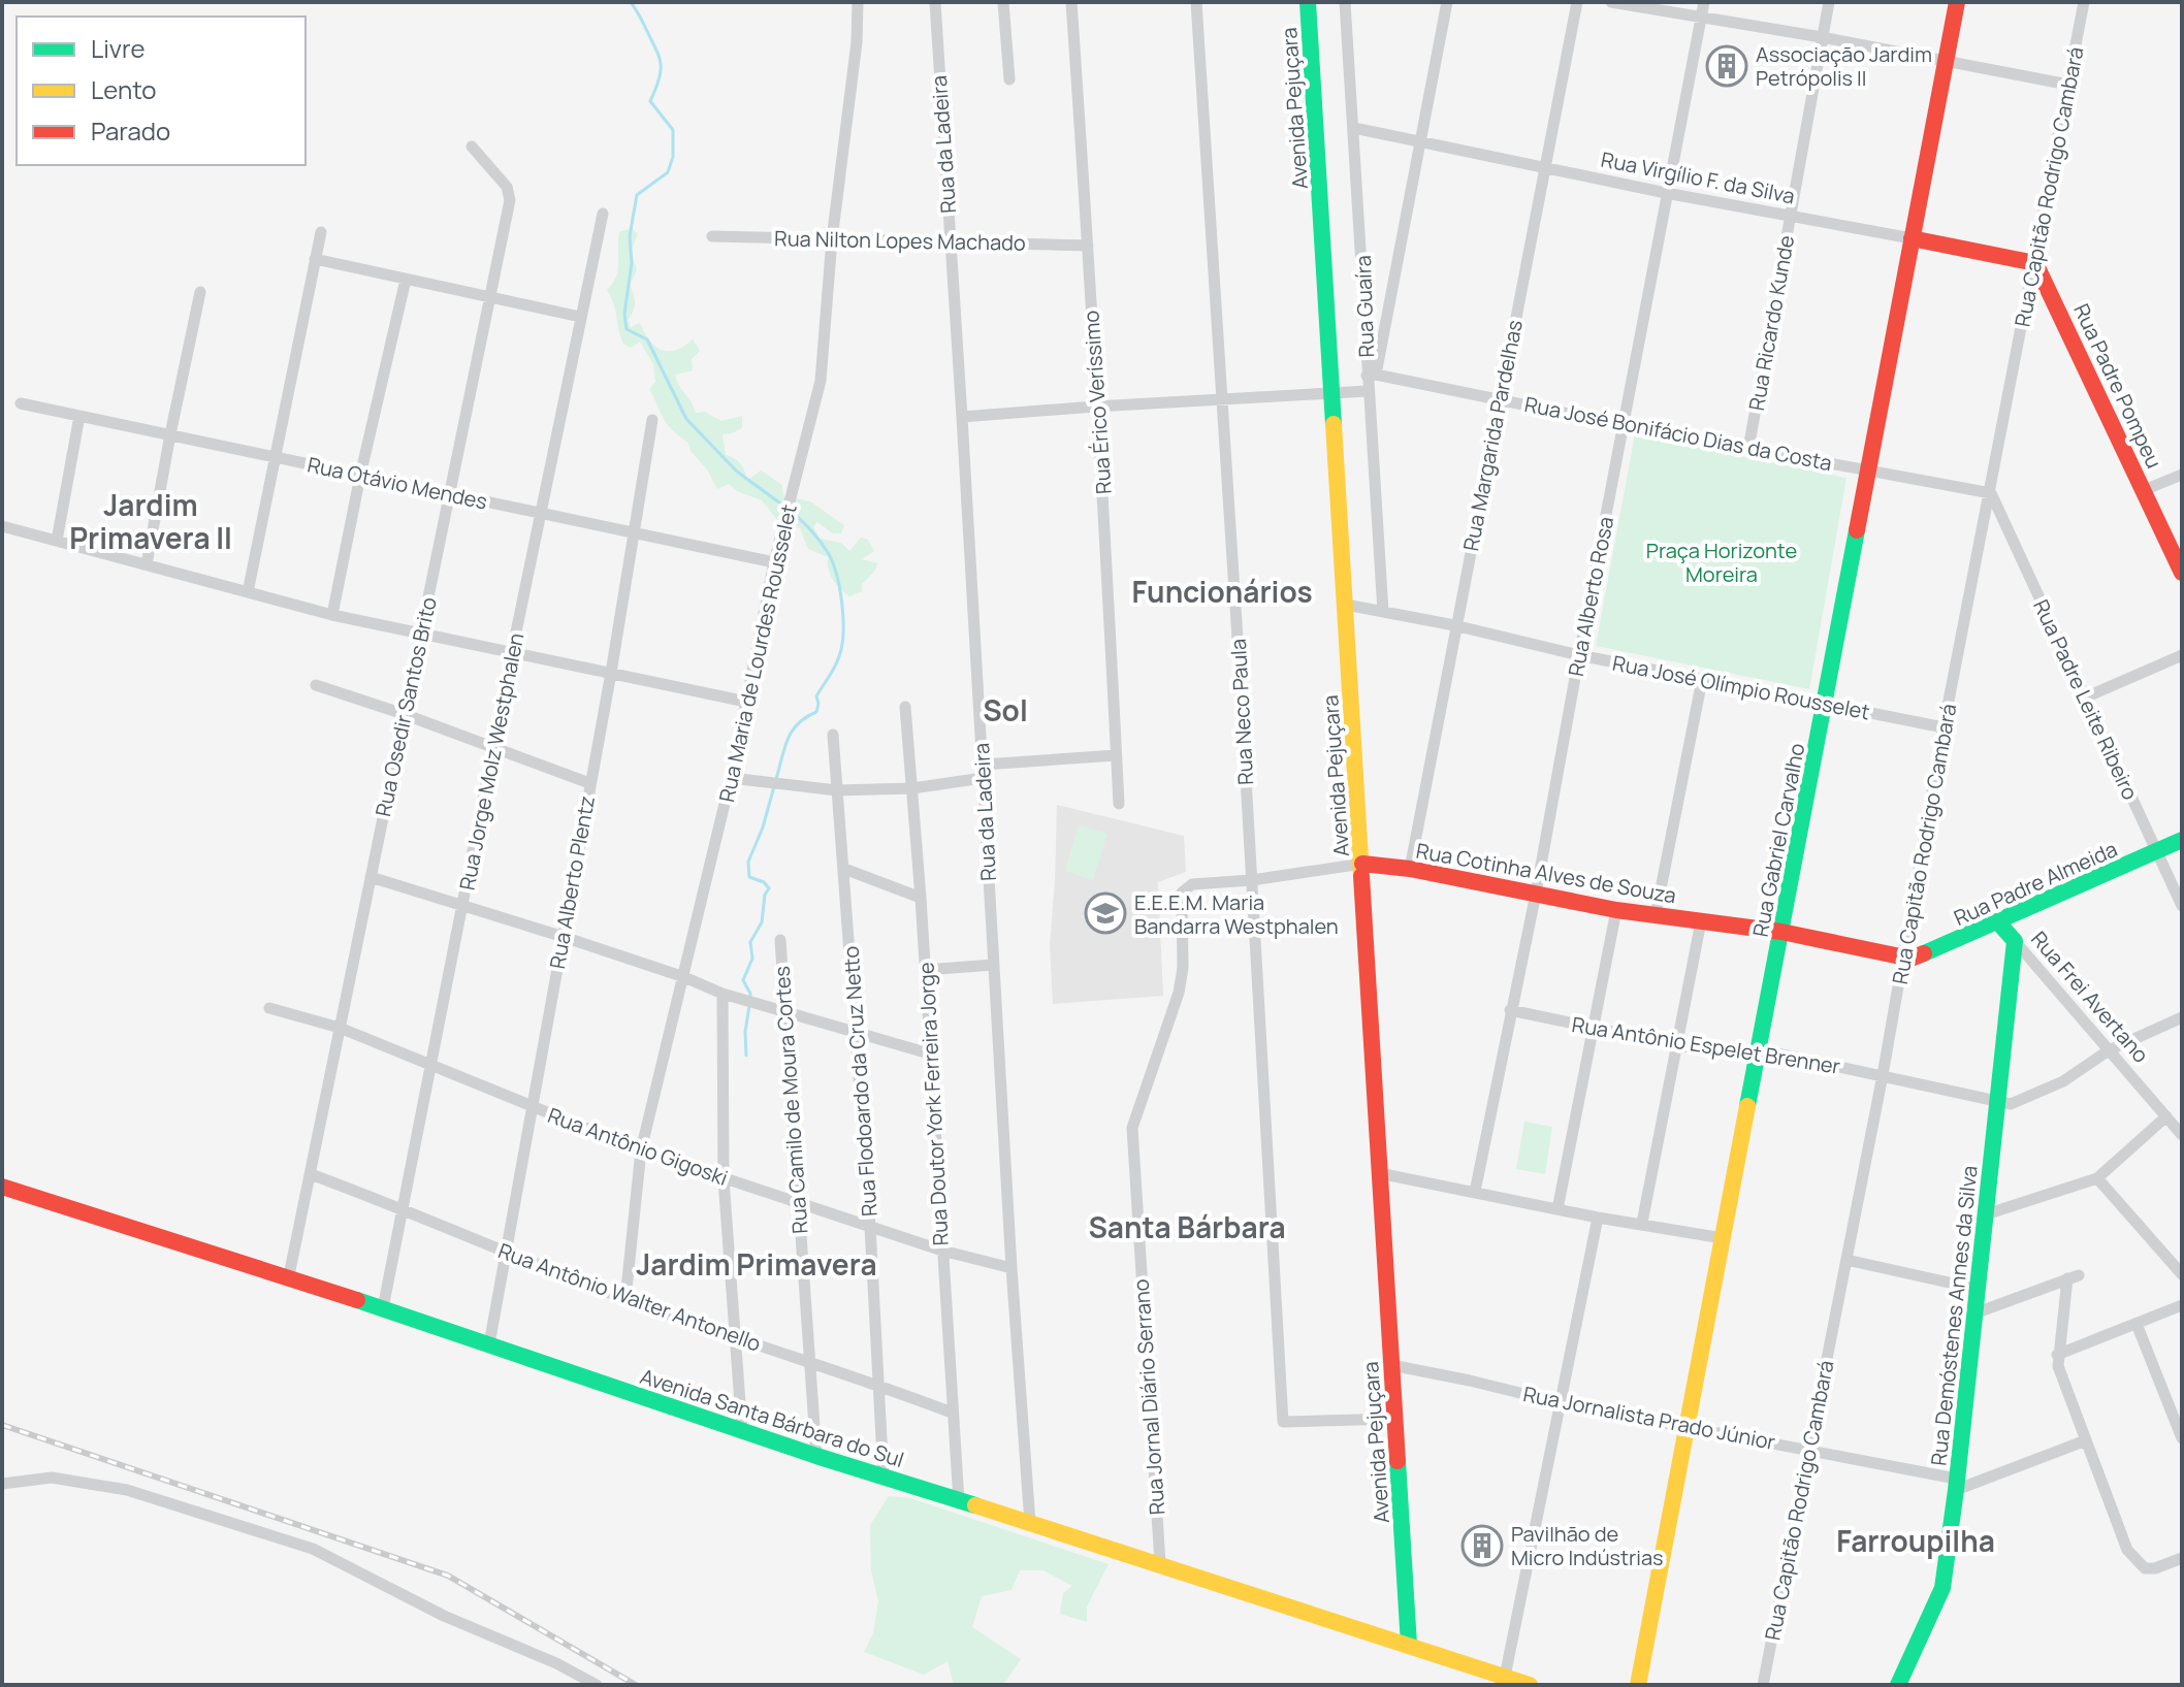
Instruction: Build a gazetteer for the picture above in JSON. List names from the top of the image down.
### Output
{
  "streets": {
    "street": [
      "Avenida Pejuçara",
      "Rua da Ladeira",
      "Rua Virgílio F. da Silva",
      "Rua Capitão Rodrigo Cambará",
      "Rua Nilton Lopes Machado",
      "Rua Guaíra",
      "Rua Ricardo Kunde",
      "Rua Padre Pompeu",
      "Rua Érico Veríssimo",
      "Rua José Bonifácio Dias da Costa",
      "Rua Margarida Pardelhas",
      "Rua Otávio Mendes",
      "Rua Alberto Rosa",
      "Rua Maria de Lourdes Rousselet",
      "Rua José Olímpio Rousselet",
      "Rua Padre Leite Ribeiro",
      "Rua Osedir Santos Brito",
      "Rua Neco Paula",
      "Rua Jorge Molz Westphalen",
      "Rua Gabriel Carvalho",
      "Rua Cotinha Alves de Souza",
      "Rua Alberto Plentz",
      "Rua Padre Almeida",
      "Rua Frei Avertano",
      "Rua Antônio Espelet Brenner",
      "Rua Flodoardo da Cruz Netto",
      "Rua Camilo de Moura Cortes",
      "Rua Doutor York Ferreira Jorge",
      "Rua Antônio Gigoski",
      "Rua Antônio Walter Antonello",
      "Rua Demóstenes Annes da Silva",
      "Rua Jornal Diário Serrano",
      "Avenida Santa Bárbara do Sul",
      "Rua Jornalista Prado Júnior"
    ]
  },
  "crossings": [
    ["Avenida Pejuçara", "Rua José Olímpio Rousselet"],
    ["Avenida Pejuçara", "Rua Neco Paula"],
    ["Avenida Pejuçara", "Rua Cotinha Alves de Souza"],
    ["Avenida Pejuçara", "Avenida Santa Bárbara do Sul"],
    ["Avenida Pejuçara", "Rua Jornalista Prado Júnior"],
    ["Rua da Ladeira", "Rua Nilton Lopes Machado"],
    ["Rua da Ladeira", "Rua Antônio Gigoski"],
    ["Rua da Ladeira", "Avenida Santa Bárbara do Sul"],
    ["Rua Virgílio F. da Silva", "Rua Capitão Rodrigo Cambará"],
    ["Rua Virgílio F. da Silva", "Rua Guaíra"],
    ["Rua Virgílio F. da Silva", "Rua Ricardo Kunde"],
    ["Rua Virgílio F. da Silva", "Rua Padre Pompeu"],
    ["Rua Virgílio F. da Silva", "Rua Margarida Pardelhas"],
    ["Rua Virgílio F. da Silva", "Rua Alberto Rosa"],
    ["Rua Virgílio F. da Silva", "Rua Gabriel Carvalho"],
    ["Rua Capitão Rodrigo Cambará", "Rua Padre Pompeu"],
    ["Rua Capitão Rodrigo Cambará", "Rua José Bonifácio Dias da Costa"],
    ["Rua Capitão Rodrigo Cambará", "Rua José Olímpio Rousselet"],
    ["Rua Capitão Rodrigo Cambará", "Rua Padre Leite Ribeiro"],
    ["Rua Capitão Rodrigo Cambará", "Rua Cotinha Alves de Souza"],
    ["Rua Capitão Rodrigo Cambará", "Rua Padre Almeida"],
    ["Rua Capitão Rodrigo Cambará", "Rua Antônio Espelet Brenner"],
    ["Rua Capitão Rodrigo Cambará", "Rua Jornalista Prado Júnior"],
    ["Rua Nilton Lopes Machado", "Rua Érico Veríssimo"],
    ["Rua Nilton Lopes Machado", "Rua Maria de Lourdes Rousselet"],
    ["Rua Guaíra", "Rua José Bonifácio Dias da Costa"],
    ["Rua Guaíra", "Rua José Olímpio Rousselet"],
    ["Rua Ricardo Kunde", "Rua José Bonifácio Dias da Costa"],
    ["Rua José Bonifácio Dias da Costa", "Rua Margarida Pardelhas"],
    ["Rua José Bonifácio Dias da Costa", "Rua Alberto Rosa"],
    ["Rua José Bonifácio Dias da Costa", "Rua Padre Leite Ribeiro"],
    ["Rua José Bonifácio Dias da Costa", "Rua Gabriel Carvalho"],
    ["Rua Margarida Pardelhas", "Rua José Olímpio Rousselet"],
    ["Rua Margarida Pardelhas", "Rua Cotinha Alves de Souza"],
    ["Rua Otávio Mendes", "Rua Maria de Lourdes Rousselet"],
    ["Rua Otávio Mendes", "Rua Osedir Santos Brito"],
    ["Rua Otávio Mendes", "Rua Jorge Molz Westphalen"],
    ["Rua Otávio Mendes", "Rua Alberto Plentz"],
    ["Rua Alberto Rosa", "Rua José Olímpio Rousselet"],
    ["Rua Alberto Rosa", "Rua Cotinha Alves de Souza"],
    ["Rua Alberto Rosa", "Rua Antônio Espelet Brenner"],
    ["Rua Maria de Lourdes Rousselet", "Rua Antônio Gigoski"],
    ["Rua Maria de Lourdes Rousselet", "Rua Antônio Walter Antonello"],
    ["Rua José Olímpio Rousselet", "Rua Gabriel Carvalho"],
    ["Rua Padre Leite Ribeiro", "Rua Padre Almeida"],
    ["Rua Osedir Santos Brito", "Rua Antônio Gigoski"],
    ["Rua Osedir Santos Brito", "Rua Antônio Walter Antonello"],
    ["Rua Osedir Santos Brito", "Avenida Santa Bárbara do Sul"],
    ["Rua Neco Paula", "Rua Cotinha Alves de Souza"],
    ["Rua Jorge Molz Westphalen", "Rua Antônio Gigoski"],
    ["Rua Jorge Molz Westphalen", "Rua Antônio Walter Antonello"],
    ["Rua Jorge Molz Westphalen", "Avenida Santa Bárbara do Sul"],
    ["Rua Gabriel Carvalho", "Rua Cotinha Alves de Souza"],
    ["Rua Gabriel Carvalho", "Rua Antônio Espelet Brenner"],
    ["Rua Gabriel Carvalho", "Rua Jornalista Prado Júnior"],
    ["Rua Cotinha Alves de Souza", "Rua Padre Almeida"],
    ["Rua Cotinha Alves de Souza", "Rua Jornal Diário Serrano"],
    ["Rua Alberto Plentz", "Rua Antônio Gigoski"],
    ["Rua Alberto Plentz", "Rua Antônio Walter Antonello"],
    ["Rua Alberto Plentz", "Avenida Santa Bárbara do Sul"],
    ["Rua Padre Almeida", "Rua Frei Avertano"],
    ["Rua Frei Avertano", "Rua Demóstenes Annes da Silva"],
    ["Rua Antônio Espelet Brenner", "Rua Demóstenes Annes da Silva"],
    ["Rua Flodoardo da Cruz Netto", "Rua Antônio Gigoski"],
    ["Rua Flodoardo da Cruz Netto", "Rua Antônio Walter Antonello"],
    ["Rua Flodoardo da Cruz Netto", "Avenida Santa Bárbara do Sul"],
    ["Rua Camilo de Moura Cortes", "Rua Antônio Gigoski"],
    ["Rua Camilo de Moura Cortes", "Rua Antônio Walter Antonello"],
    ["Rua Camilo de Moura Cortes", "Avenida Santa Bárbara do Sul"],
    ["Rua Doutor York Ferreira Jorge", "Rua Antônio Gigoski"],
    ["Rua Doutor York Ferreira Jorge", "Rua Antônio Walter Antonello"],
    ["Rua Doutor York Ferreira Jorge", "Avenida Santa Bárbara do Sul"],
    ["Rua Demóstenes Annes da Silva", "Rua Jornalista Prado Júnior"],
    ["Rua Jornal Diário Serrano", "Avenida Santa Bárbara do Sul"]
  ],
  "districts": [
    "Jardim Primavera II",
    "Funcionários",
    "Sol",
    "Santa Bárbara",
    "Jardim Primavera",
    "Farroupilha"
  ],
  "parks": ["Praça Horizonte Moreira"],
  "places": {
    "building": ["Associação Jardim Petrópolis II", "Pavilhão de Micro Indústrias"],
    "school or university": ["E.E.E.M. Maria Bandarra Westphalen"]
  },
  "legend": ["Livre", "Lento", "Parado"]
}
